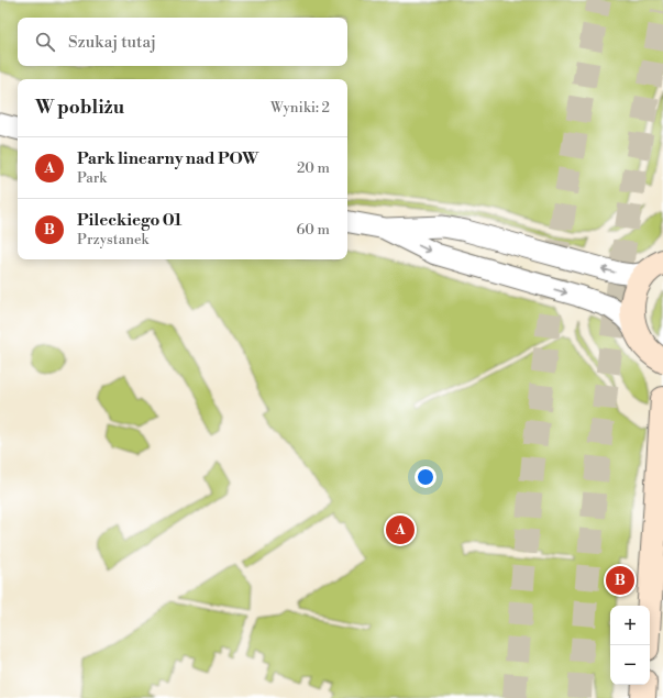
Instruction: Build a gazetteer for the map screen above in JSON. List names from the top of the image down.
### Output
{
  "page": {
    "search": "Szukaj tutaj",
    "heading": ["W pobliżu", "Wyniki: 2"],
    "list": [
      {
        "mark": "A",
        "name": "Park linearny nad POW",
        "note": "Park",
        "value": "20 m"
      },
      {
        "mark": "B",
        "name": "Pileckiego 01",
        "note": "Przystanek",
        "value": "60 m"
      }
    ],
    "pins": ["A", "B"],
    "map_buttons": ["+", "−"]
  }
}
